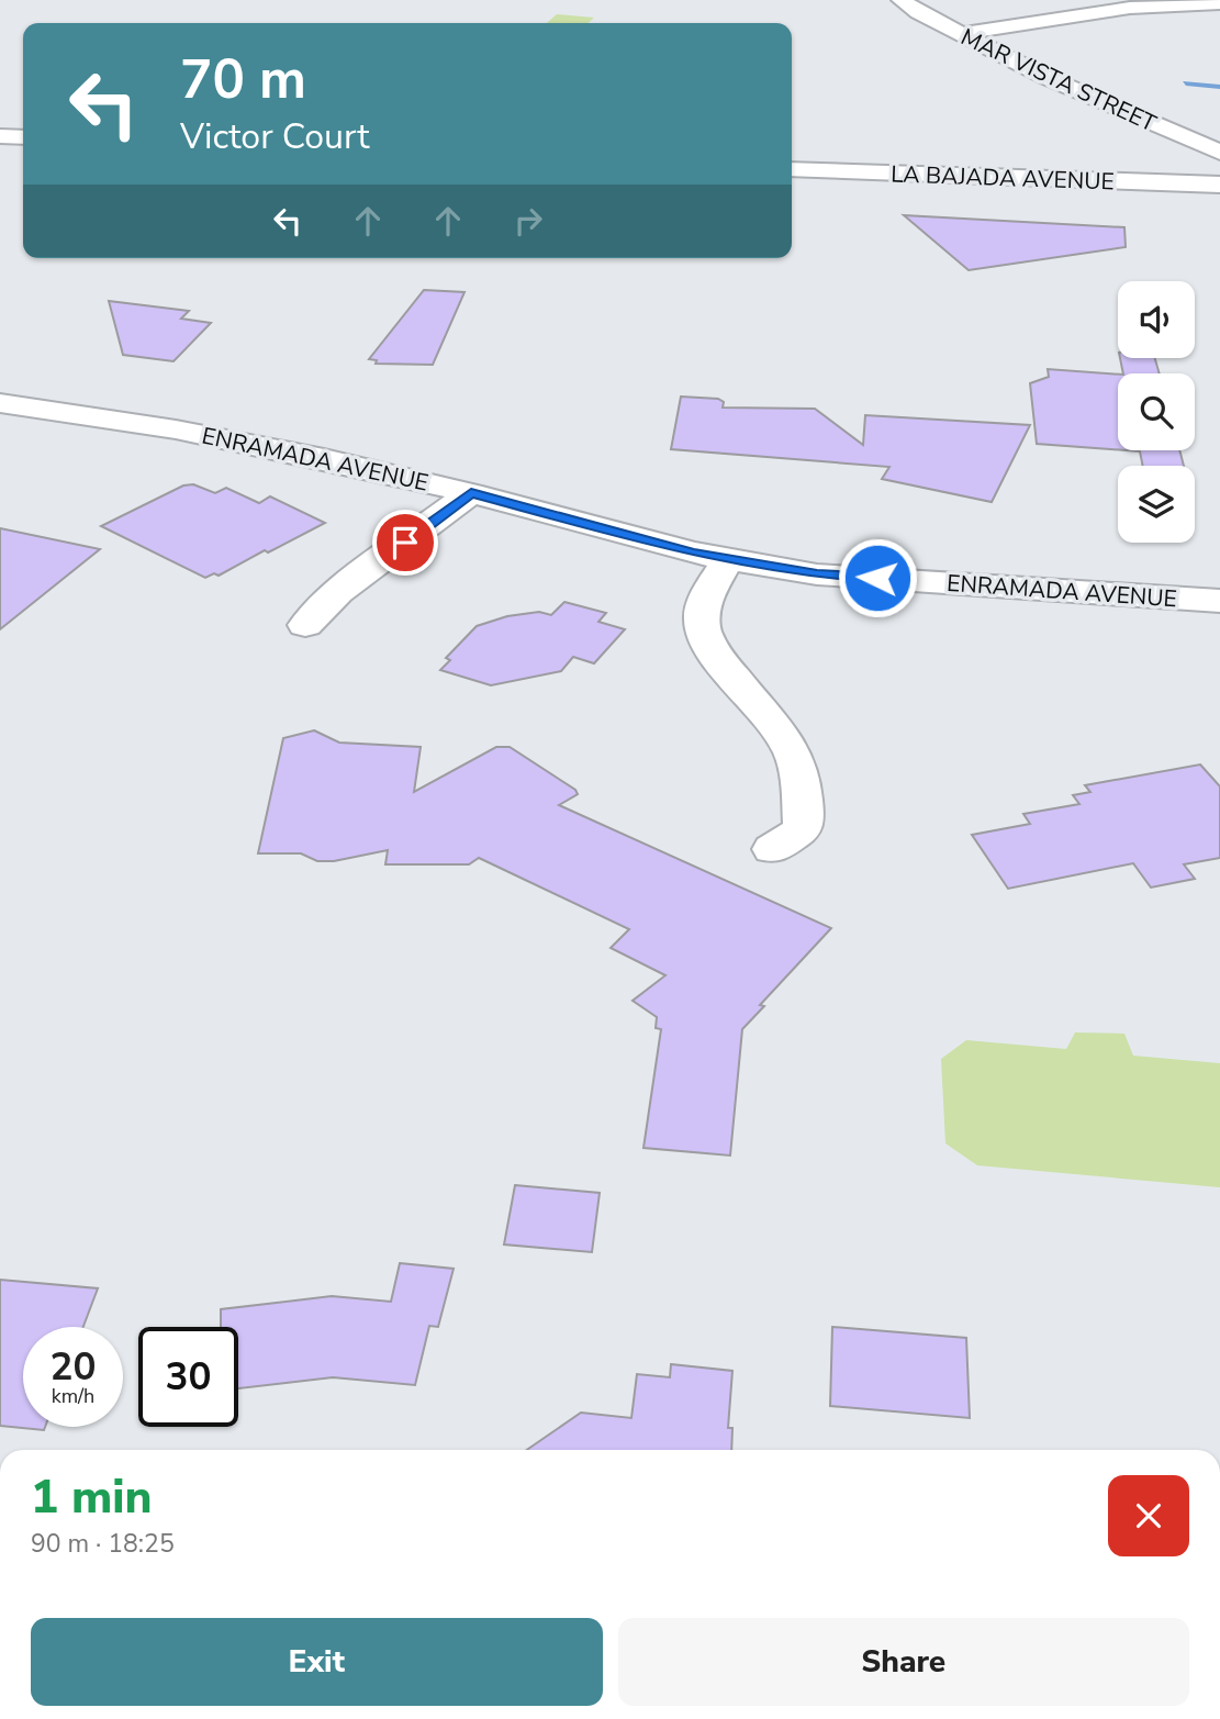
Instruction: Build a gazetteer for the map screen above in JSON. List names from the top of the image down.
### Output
{
  "streets": {
    "street": ["MAR VISTA STREET", "LA BAJADA AVENUE", "ENRAMADA AVENUE"]
  },
  "page": {
    "turn": ["70 m", "Victor Court"],
    "speed": "20 km/h",
    "limit": "30",
    "heading": ["1 min", "90 m · 18:25"],
    "buttons": ["Exit", "Share"]
  }
}
